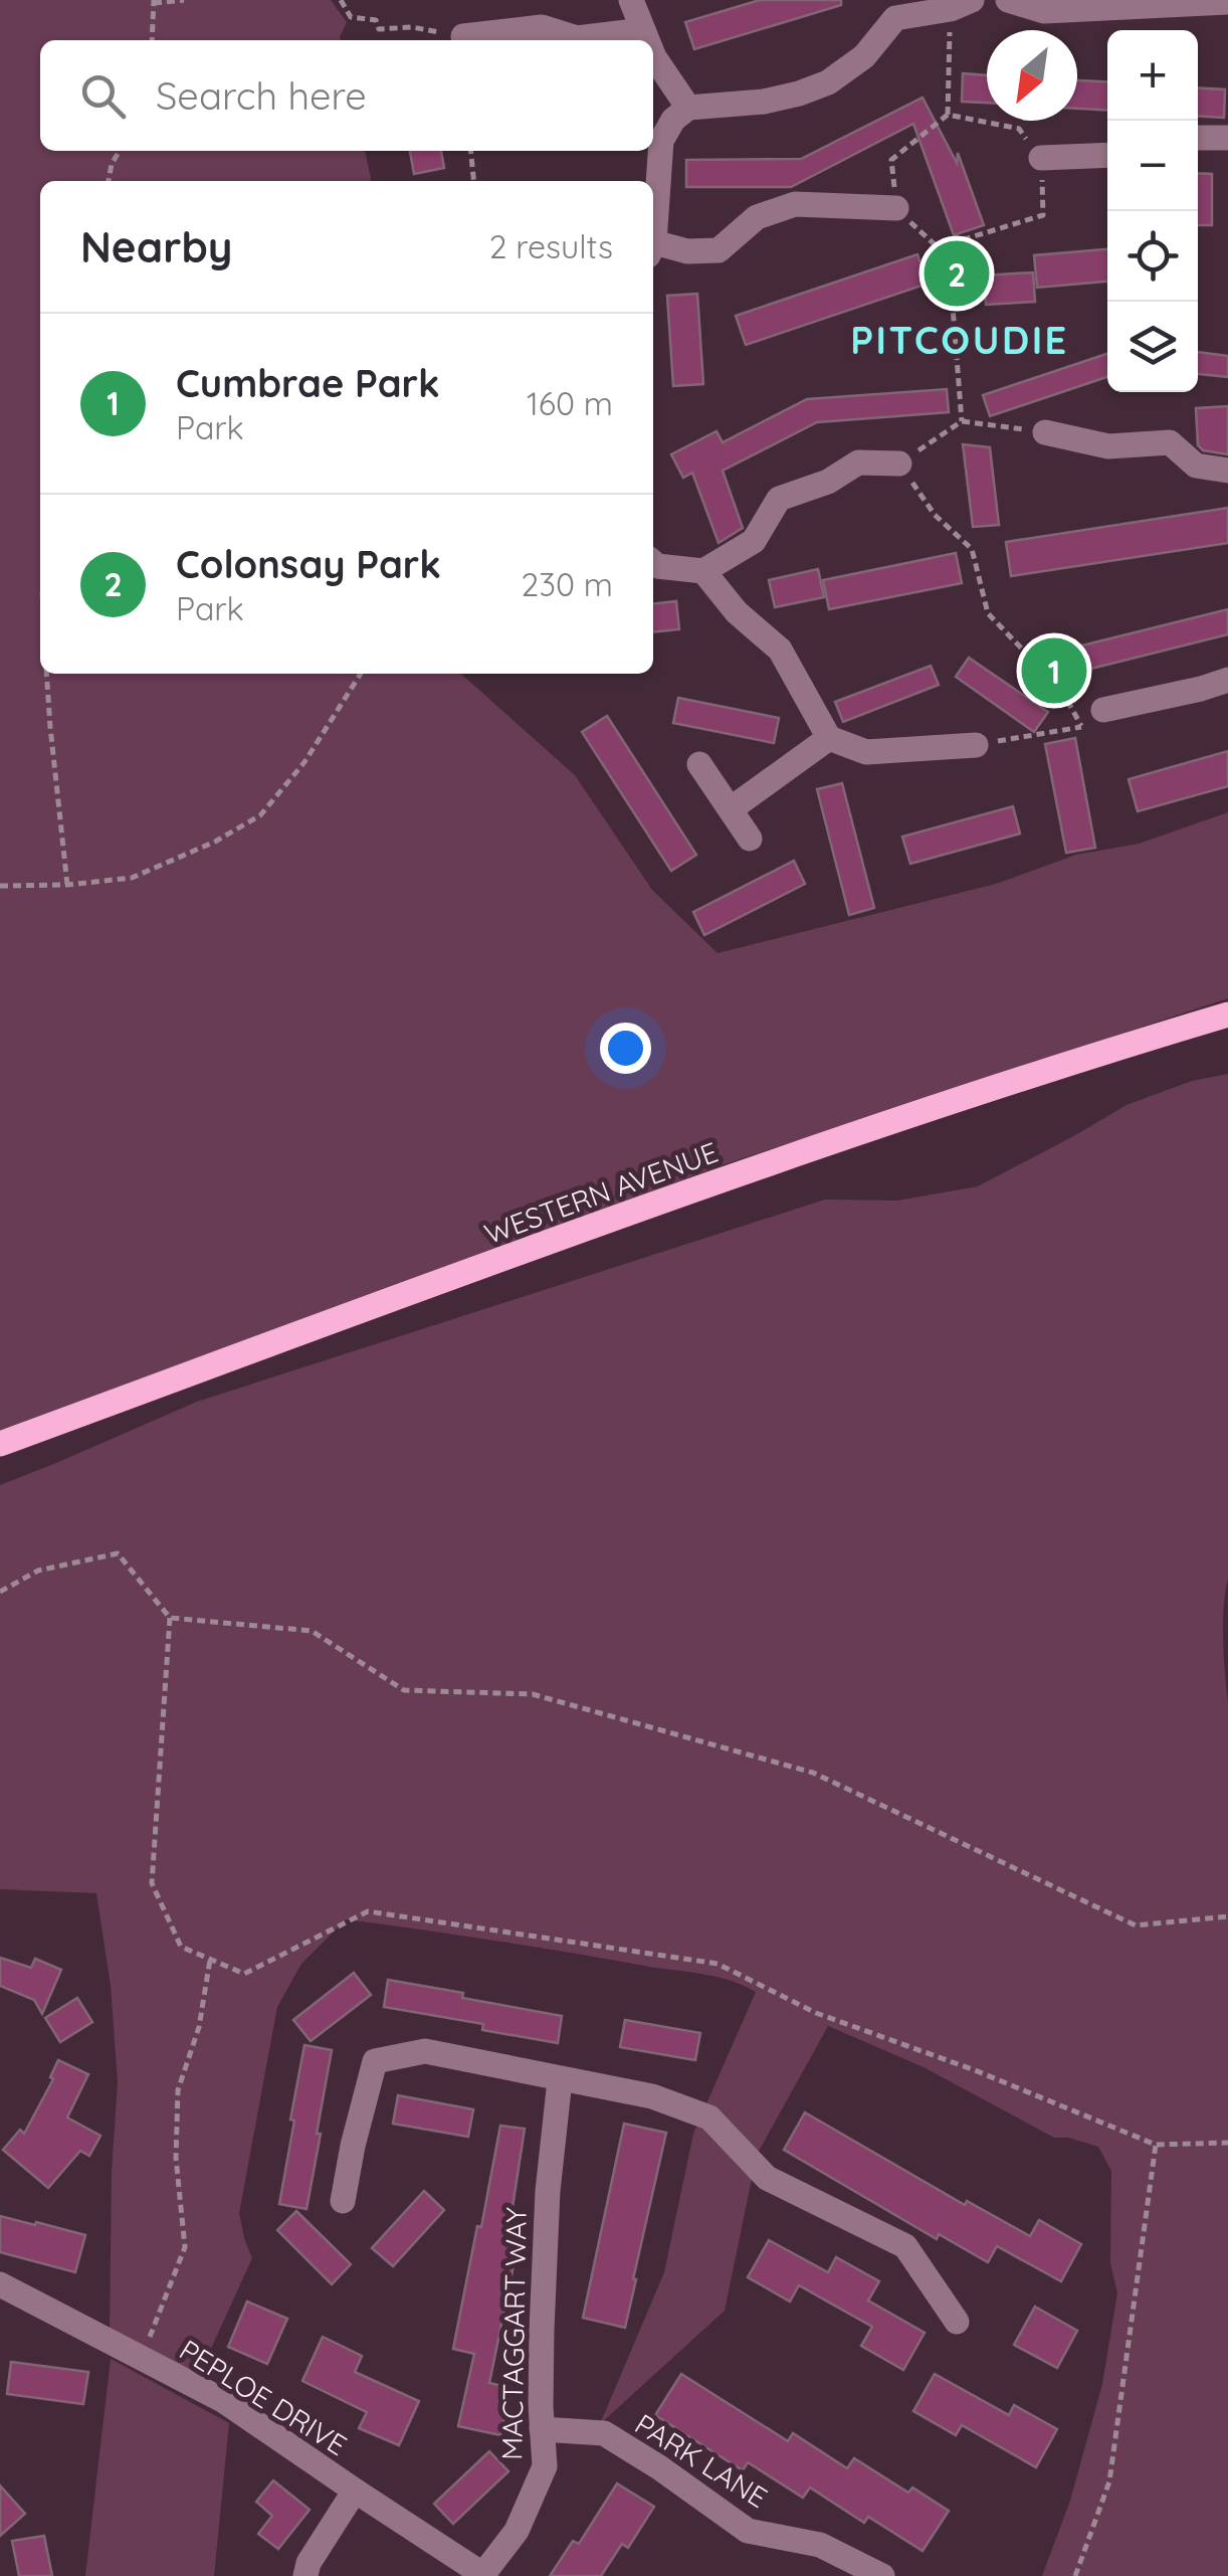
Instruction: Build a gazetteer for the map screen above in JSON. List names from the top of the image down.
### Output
{
  "streets": {
    "main road": ["WESTERN AVENUE"],
    "street": ["MACTAGGART WAY", "PEPLOE DRIVE", "PARK LANE"]
  },
  "crossings": [
    ["MACTAGGART WAY", "PEPLOE DRIVE"],
    ["MACTAGGART WAY", "PARK LANE"]
  ],
  "districts": ["PITCOUDIE"],
  "north": "bottom left",
  "page": {
    "map_buttons": ["+", "−"],
    "search": "Search here",
    "heading": ["Nearby", "2 results"],
    "pins": ["2", "1"],
    "list": [
      {
        "mark": "1",
        "name": "Cumbrae Park",
        "note": "Park",
        "value": "160 m"
      },
      {
        "mark": "2",
        "name": "Colonsay Park",
        "note": "Park",
        "value": "230 m"
      }
    ]
  }
}
